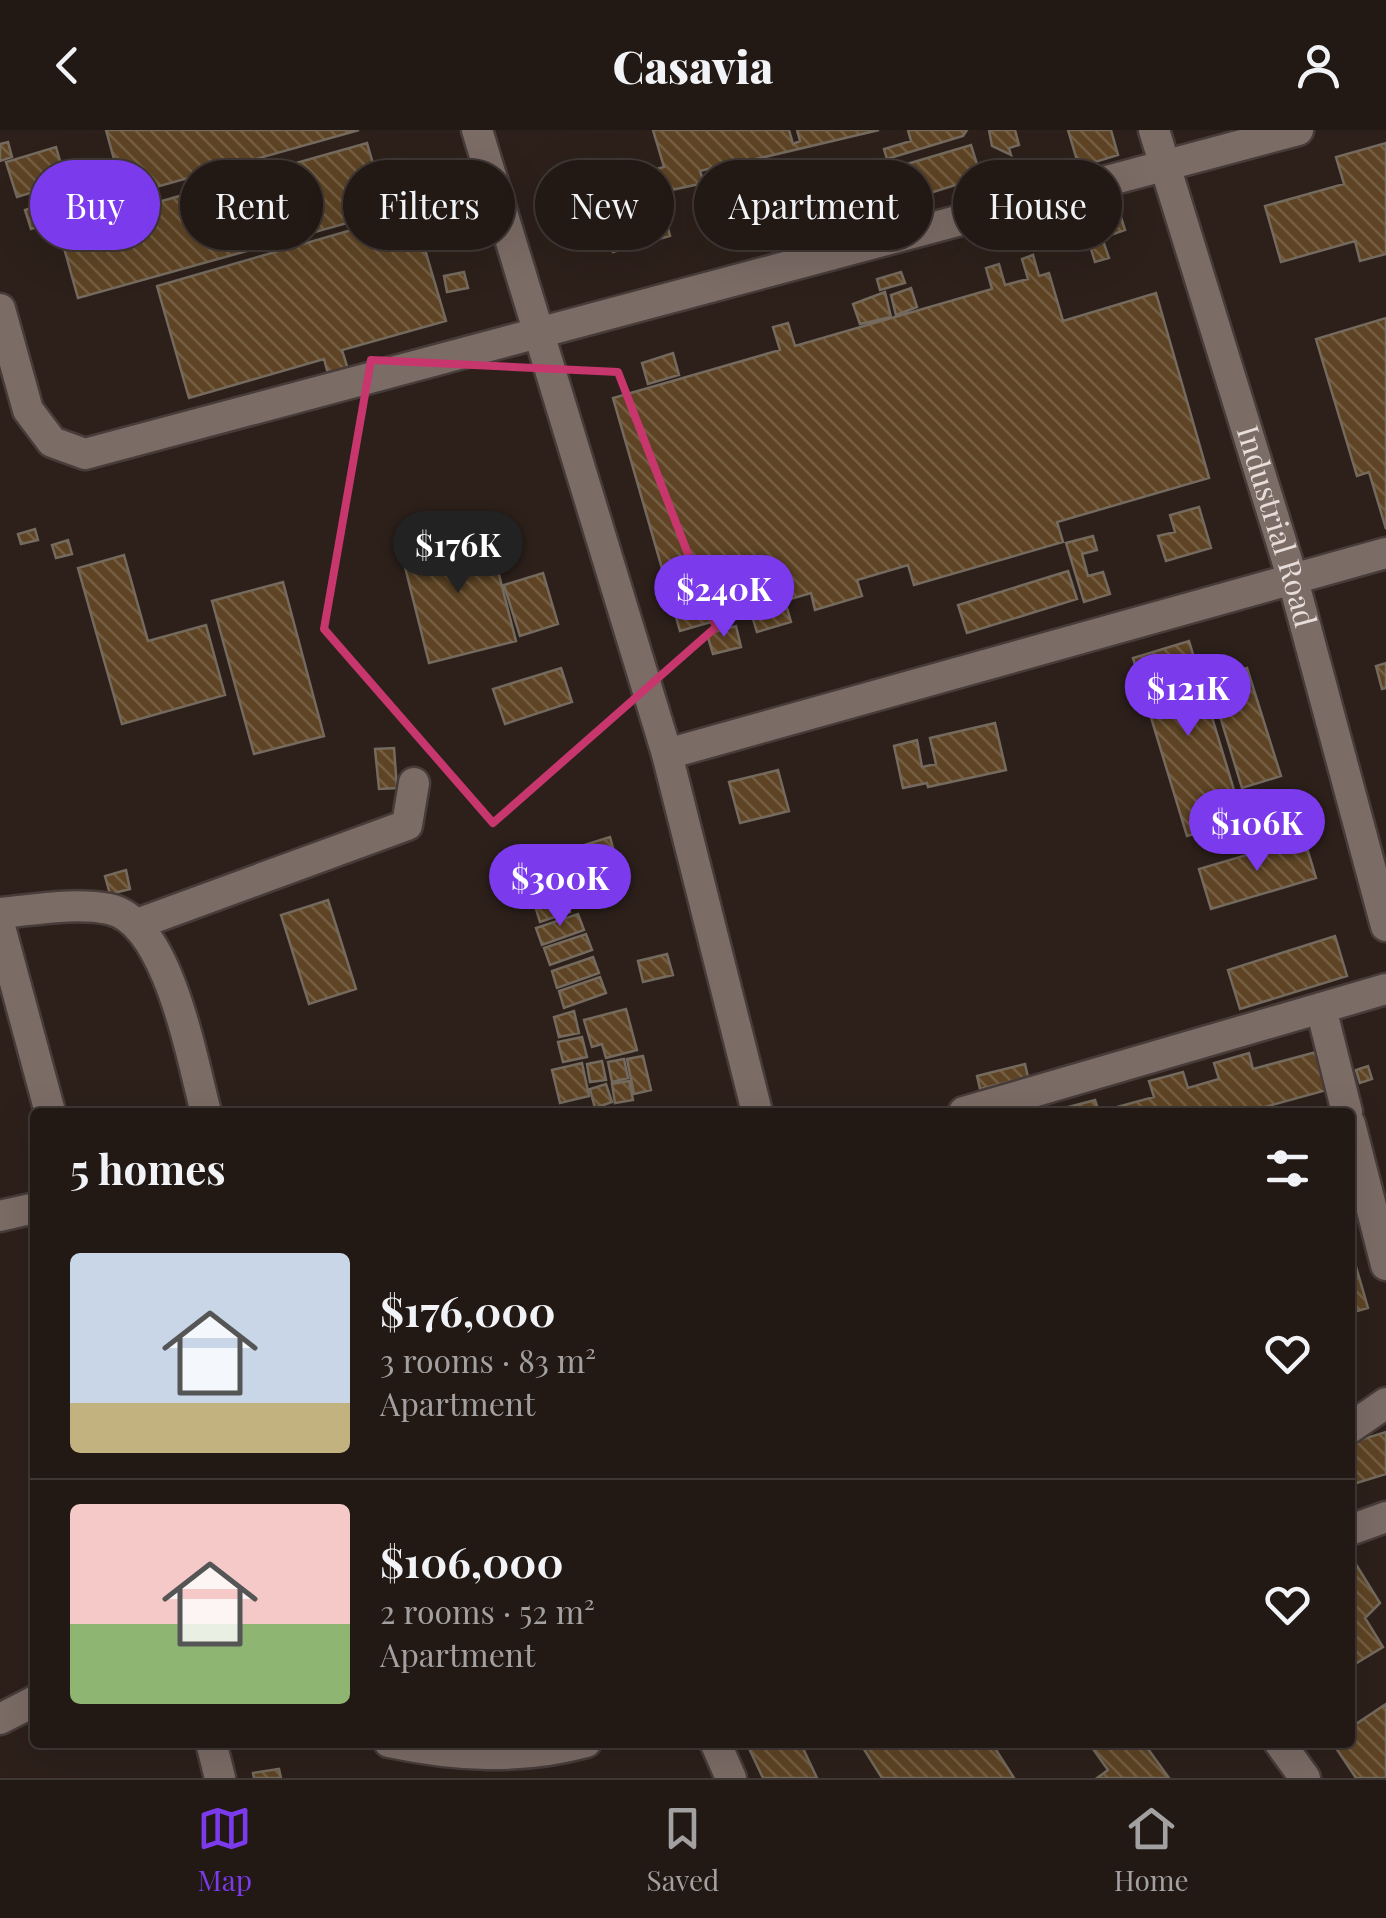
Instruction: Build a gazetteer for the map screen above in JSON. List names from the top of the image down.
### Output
{
  "streets": {
    "lane": ["Industrial Road"]
  },
  "page": {
    "header": "Casavia",
    "chip": [
      "Buy",
      "Rent",
      "Filters",
      "New",
      "Apartment",
      "House"
    ],
    "price": [
      "$176K",
      "$240K",
      "$121K",
      "$106K",
      "$300K"
    ],
    "heading": "5 homes",
    "list": [
      {
        "name": "$176,000",
        "note": "3 rooms · 83 m² · Apartment"
      },
      {
        "name": "$106,000",
        "note": "2 rooms · 52 m² · Apartment"
      }
    ],
    "tabs": ["Map", "Saved", "Home"]
  }
}
